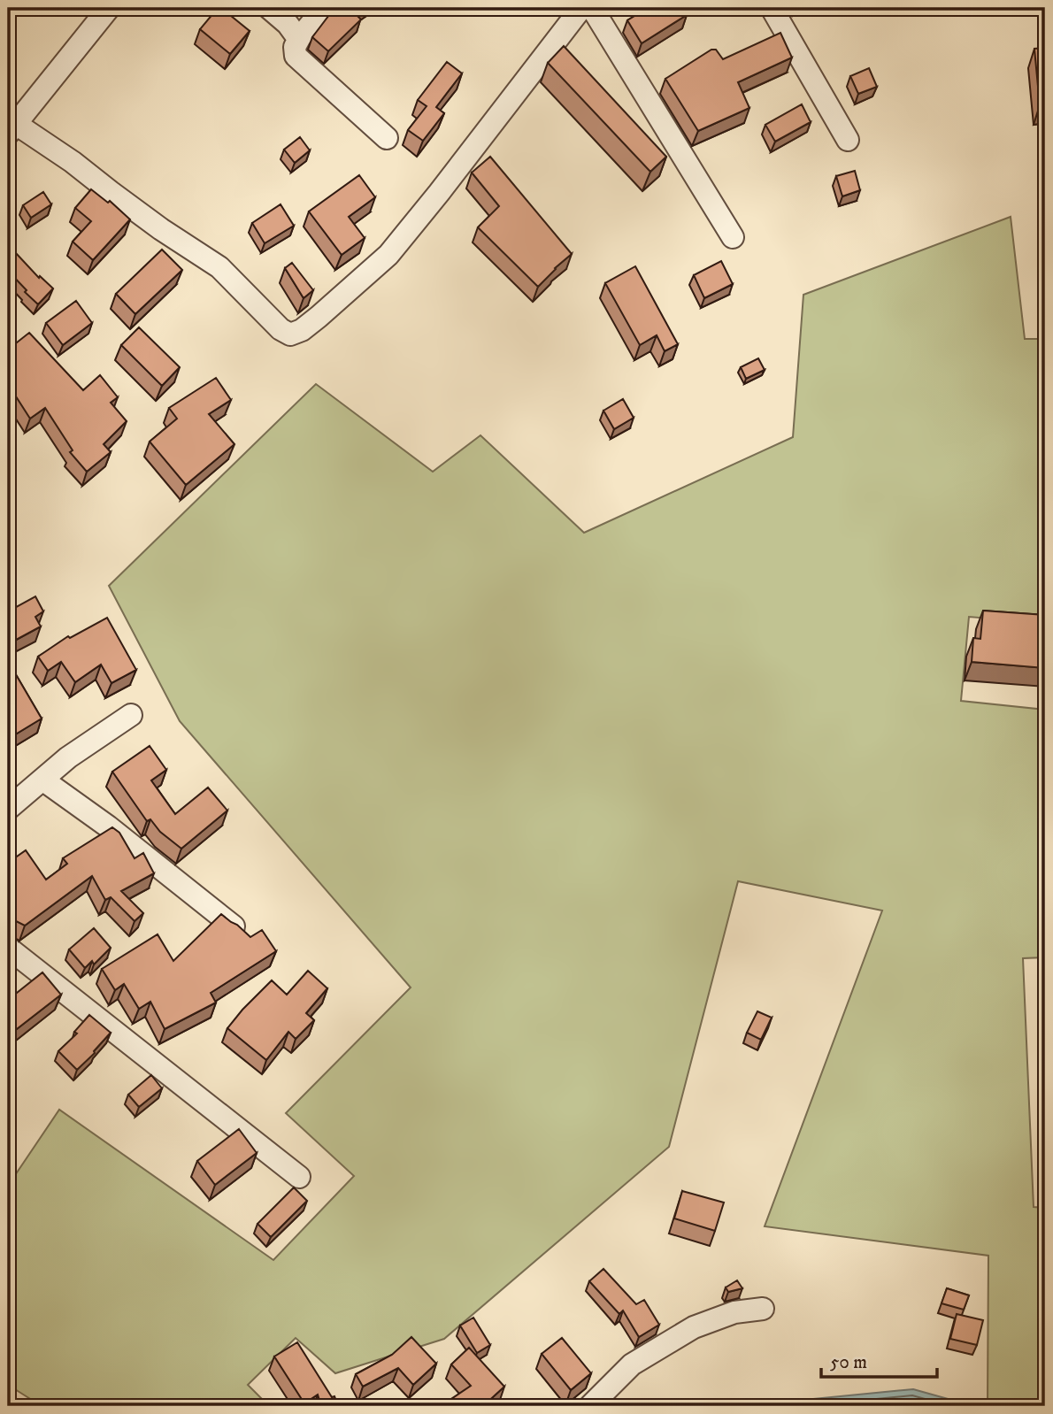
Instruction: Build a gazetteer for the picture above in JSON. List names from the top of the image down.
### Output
{
  "scale_bar": "50 m"
}
